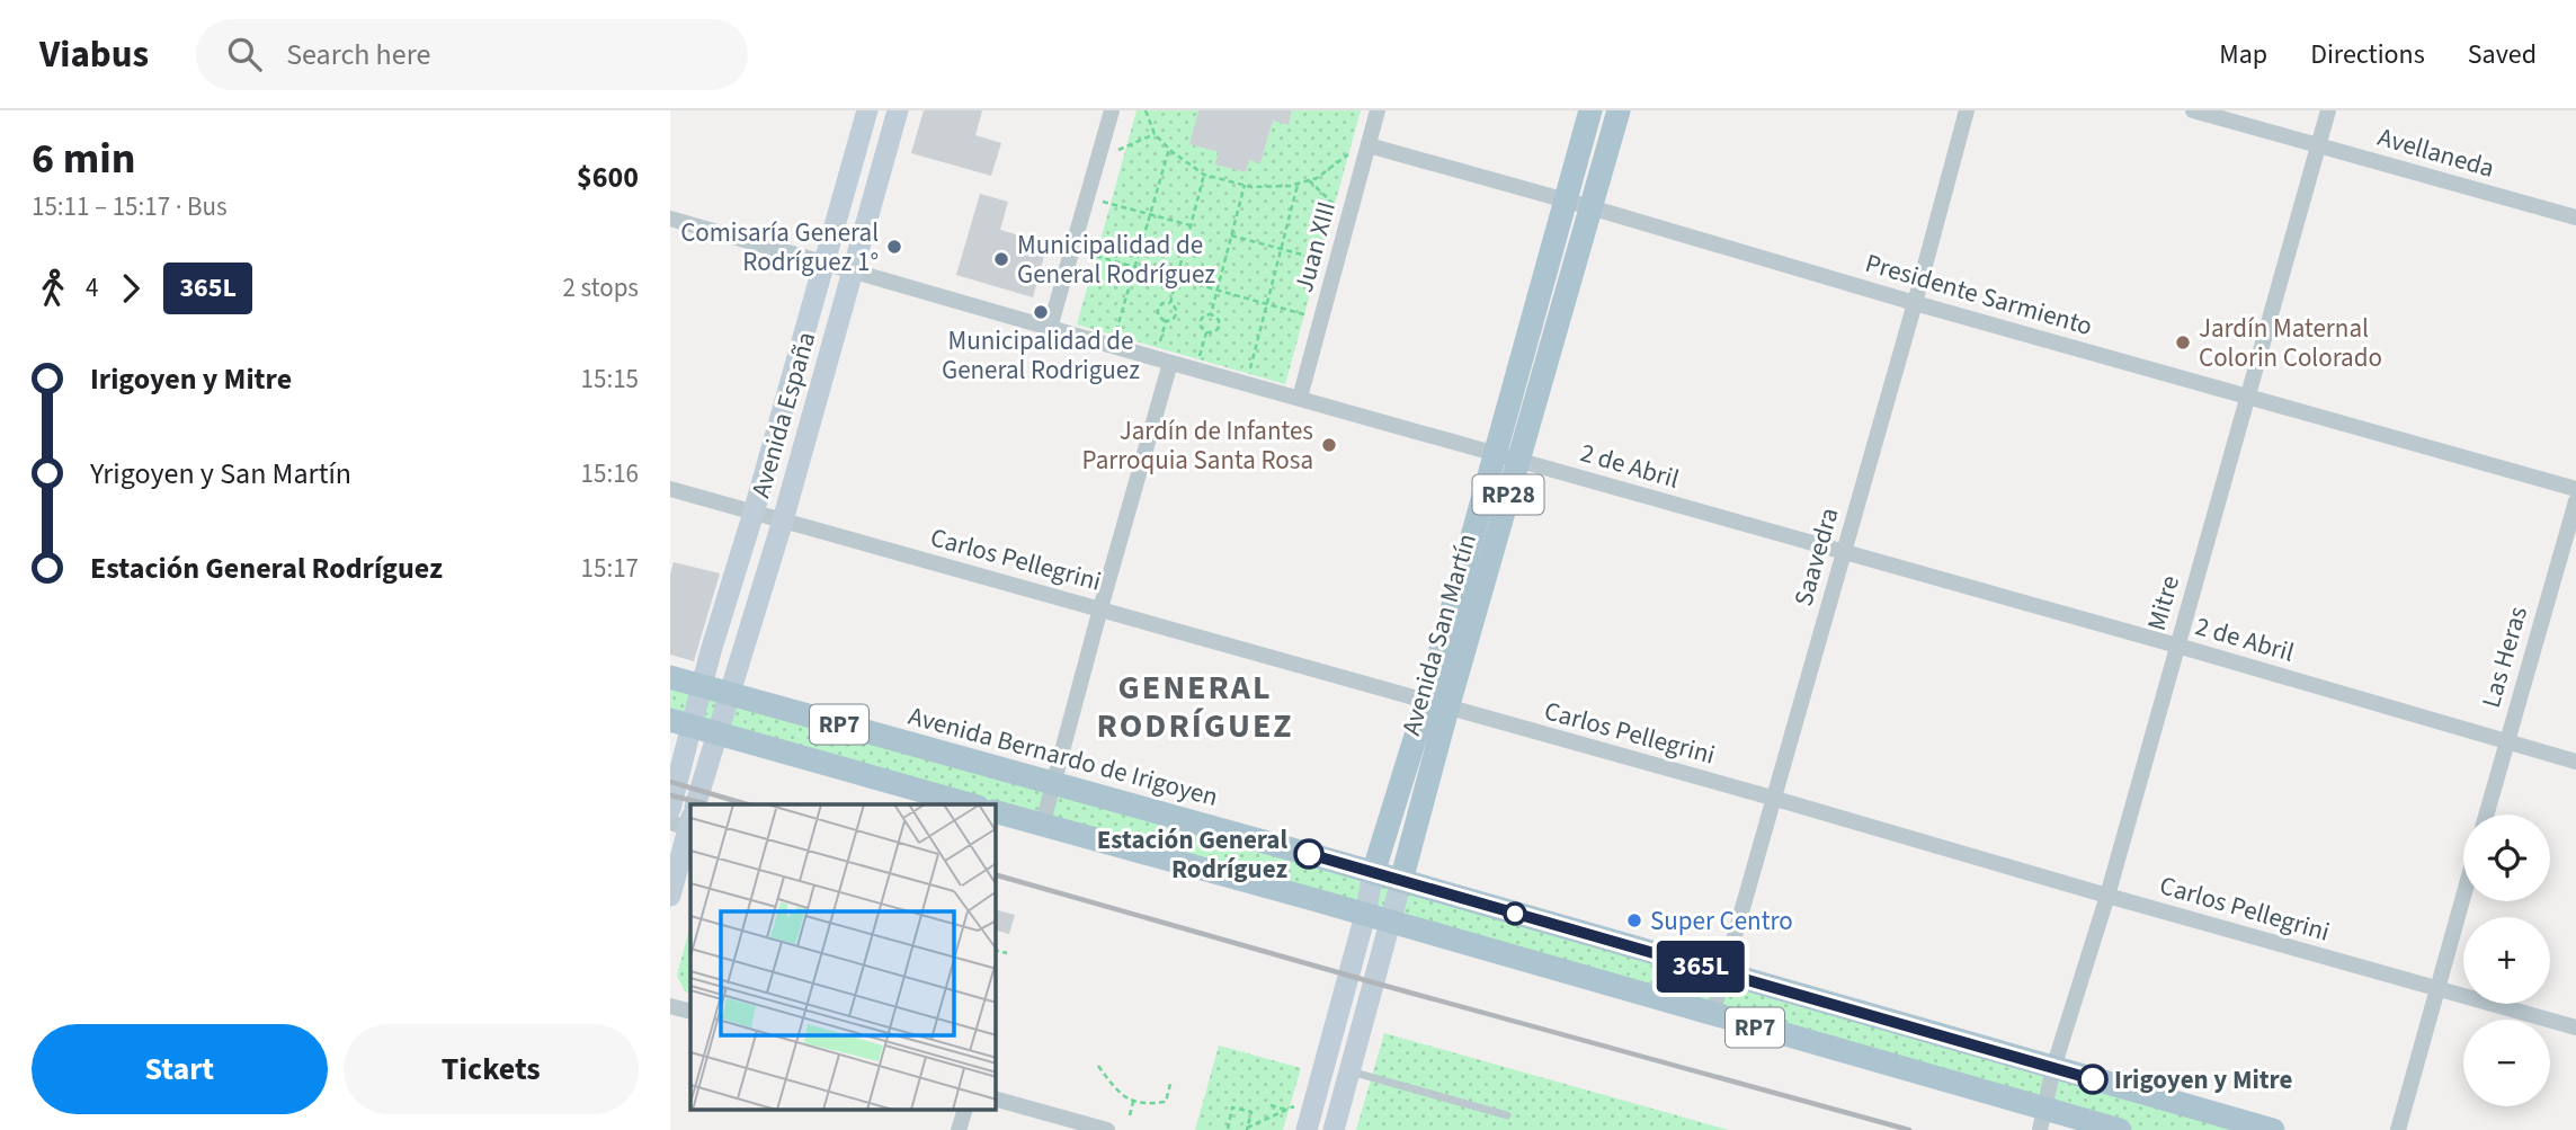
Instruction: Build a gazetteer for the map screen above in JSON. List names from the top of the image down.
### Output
{
  "streets": {
    "main road": [
      "Avenida España",
      "RP28",
      "Avenida San Martín",
      "RP7",
      "Avenida Bernardo de Irigoyen"
    ],
    "street": [
      "Avellaneda",
      "Juan XIII",
      "Presidente Sarmiento",
      "2 de Abril",
      "Saavedra",
      "Carlos Pellegrini",
      "Mitre",
      "Las Heras"
    ]
  },
  "crossings": [
    ["Avellaneda", "Mitre"],
    ["Juan XIII", "Presidente Sarmiento"],
    ["Juan XIII", "2 de Abril"],
    ["Presidente Sarmiento", "Saavedra"],
    ["Presidente Sarmiento", "Mitre"],
    ["Presidente Sarmiento", "Avenida San Martín"],
    ["Avenida España", "2 de Abril"],
    ["Avenida España", "Carlos Pellegrini"],
    ["Avenida España", "RP7"],
    ["Avenida España", "Avenida Bernardo de Irigoyen"],
    ["2 de Abril", "Saavedra"],
    ["2 de Abril", "Mitre"],
    ["2 de Abril", "Avenida San Martín"],
    ["2 de Abril", "Las Heras"],
    ["RP28", "Avenida San Martín"],
    ["Saavedra", "Carlos Pellegrini"],
    ["Saavedra", "RP7"],
    ["Saavedra", "Avenida Bernardo de Irigoyen"],
    ["Carlos Pellegrini", "Mitre"],
    ["Carlos Pellegrini", "Avenida San Martín"],
    ["Mitre", "RP7"],
    ["Mitre", "Avenida Bernardo de Irigoyen"],
    ["Avenida San Martín", "RP7"],
    ["Avenida San Martín", "Avenida Bernardo de Irigoyen"],
    ["RP7", "Avenida Bernardo de Irigoyen"]
  ],
  "districts": ["GENERAL RODRÍGUEZ"],
  "places": [
    "Comisaría General Rodríguez 1°",
    "Municipalidad de General Rodríguez",
    "Municipalidad de General Rodriguez",
    "Jardín Maternal Colorin Colorado",
    "Jardín de Infantes Parroquia Santa Rosa",
    "Estación General Rodríguez",
    "Super Centro",
    "Irigoyen y Mitre"
  ],
  "lines": ["bus line 365L"],
  "page": {
    "header": "Viabus",
    "search": "Search here",
    "nav": ["Map", "Directions", "Saved"],
    "heading": ["6 min", "15:11 – 15:17 · Bus", "$600"],
    "on_map": "365L",
    "legs": ["4", "365L", "2 stops"],
    "list": [
      {
        "name": "Irigoyen y Mitre",
        "value": "15:15"
      },
      {
        "name": "Yrigoyen y San Martín",
        "value": "15:16"
      },
      {
        "name": "Estación General Rodríguez",
        "value": "15:17"
      }
    ],
    "map_buttons": ["+", "−"],
    "buttons": ["Start", "Tickets"]
  }
}
